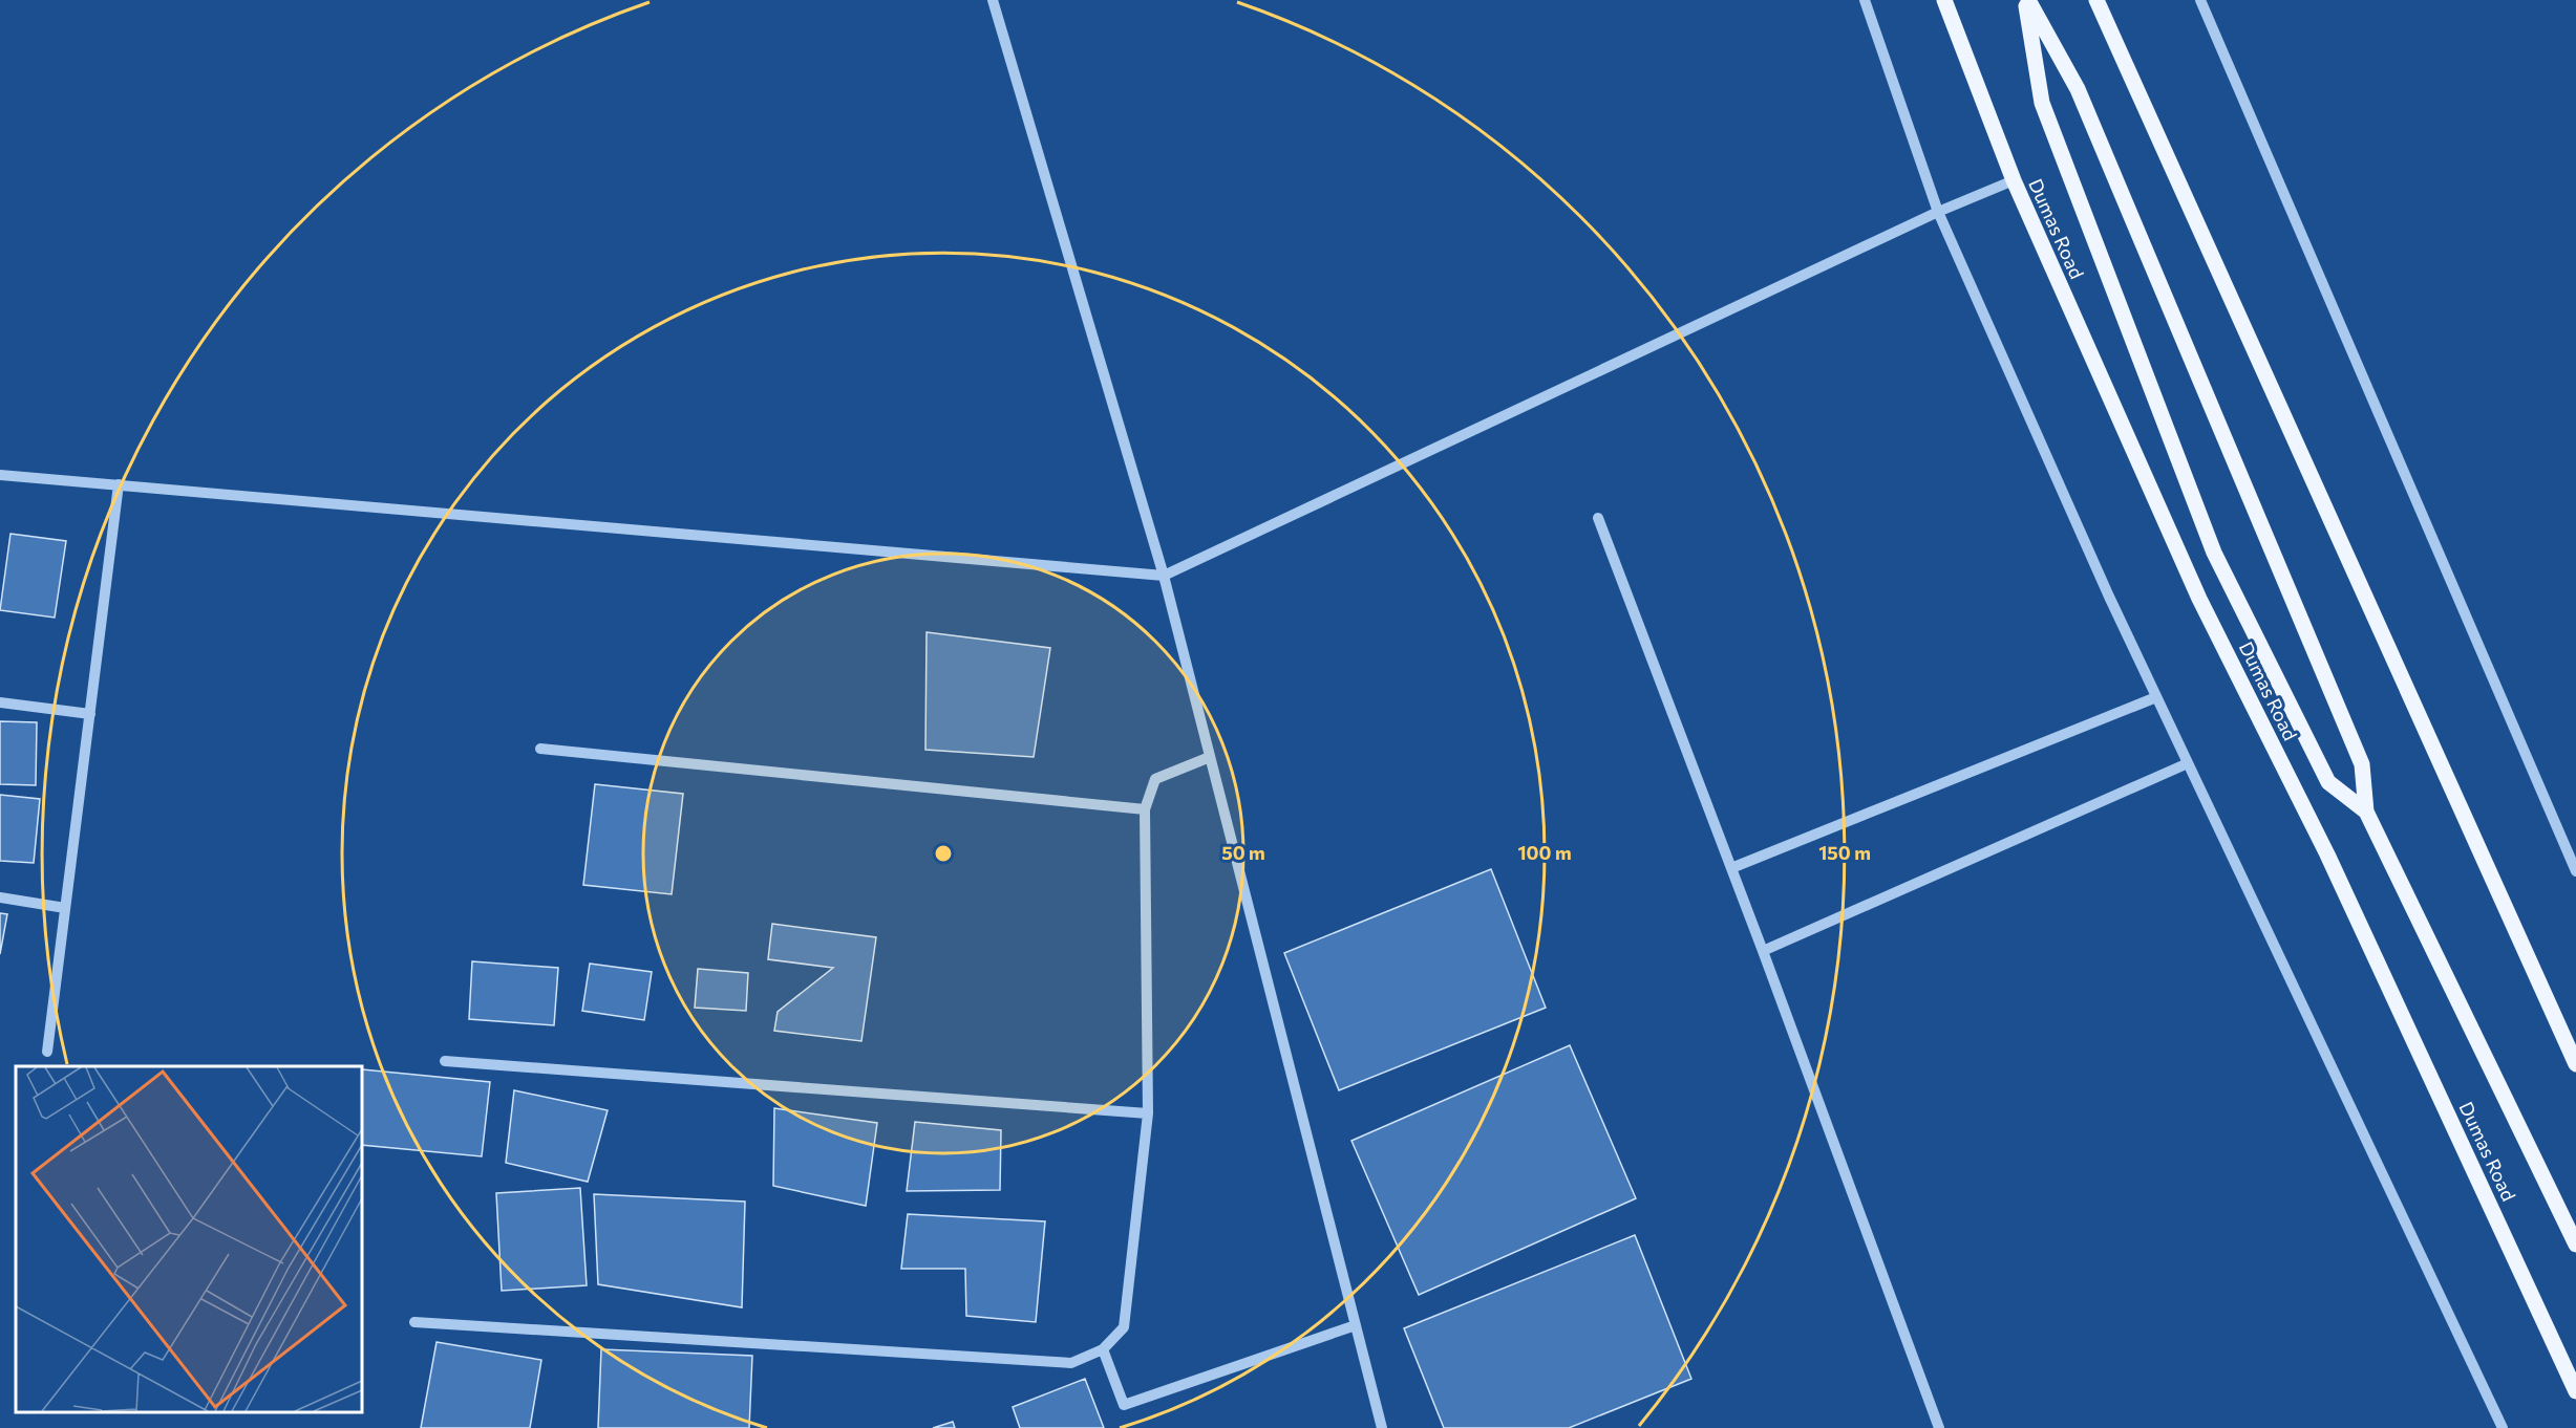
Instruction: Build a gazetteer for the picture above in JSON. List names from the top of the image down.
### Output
{
  "streets": {
    "main road": ["Dumas Road"]
  },
  "rings": ["50 m", "100 m", "150 m"]
}
